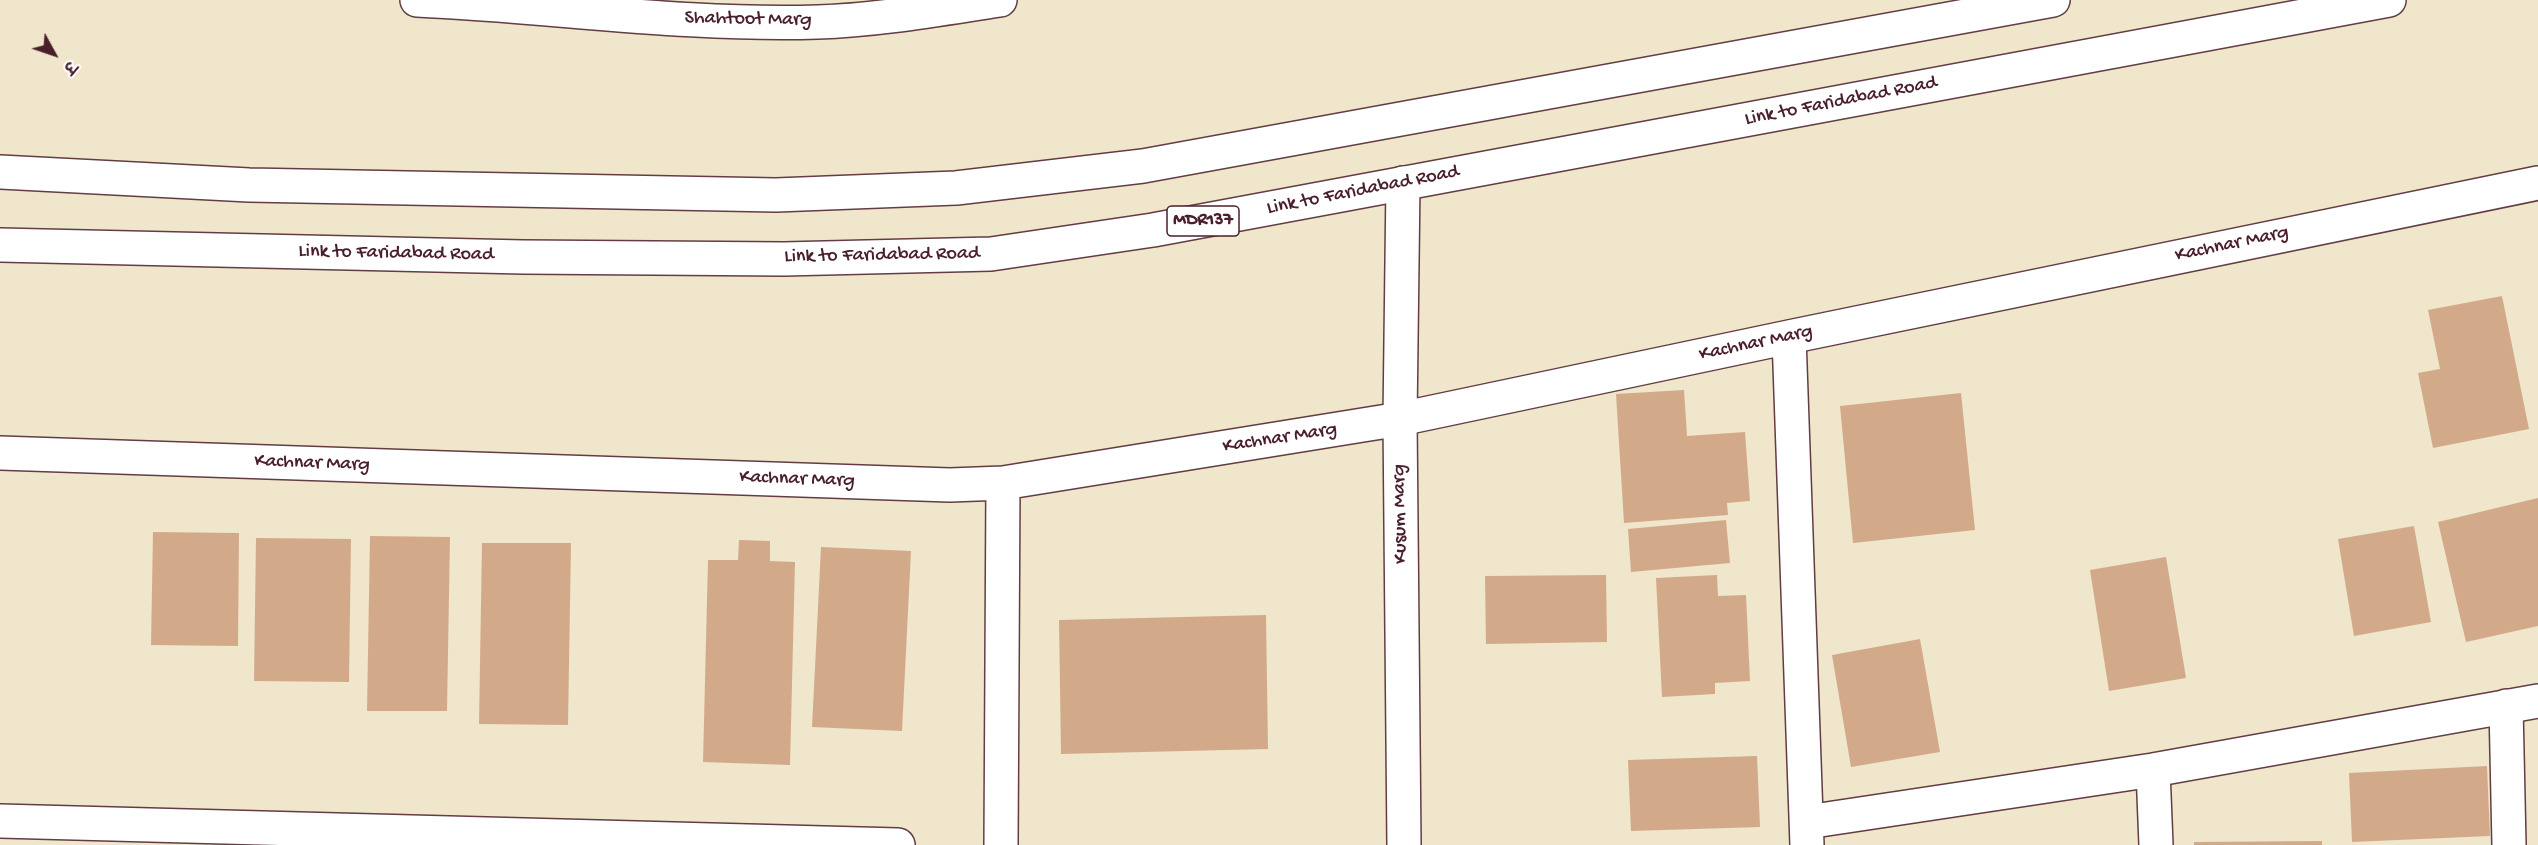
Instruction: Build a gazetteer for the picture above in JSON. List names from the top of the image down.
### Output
{
  "streets": {
    "street": [
      "Shahtoot Marg",
      "Link to Faridabad Road",
      "MDR137",
      "Kachnar Marg",
      "Kusum Marg"
    ]
  },
  "crossings": [
    ["Link to Faridabad Road", "Kusum Marg"],
    ["Kachnar Marg", "Kusum Marg"]
  ],
  "north": "bottom right"
}
